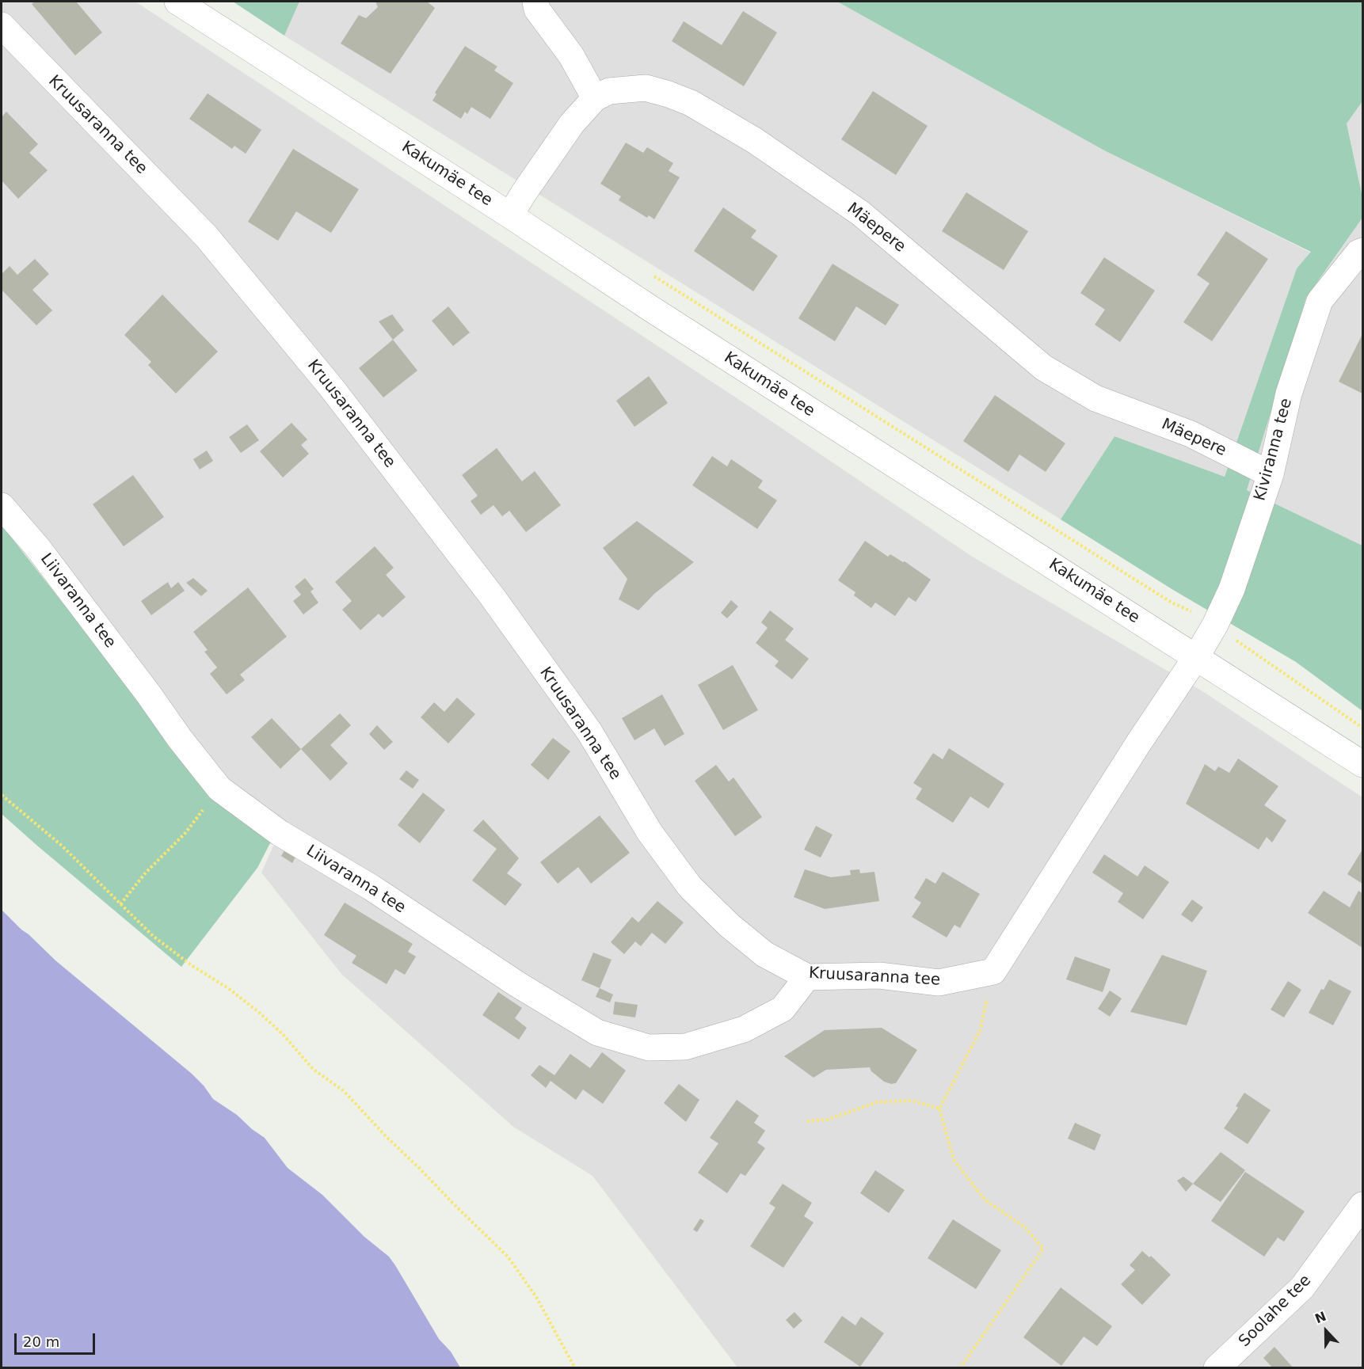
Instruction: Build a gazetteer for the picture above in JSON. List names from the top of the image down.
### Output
{
  "streets": {
    "street": [
      "Kruusaranna tee",
      "Kakumäe tee",
      "Mäepere",
      "Kiviranna tee",
      "Liivaranna tee",
      "Soolahe tee"
    ]
  },
  "crossings": [
    ["Kruusaranna tee", "Liivaranna tee"],
    ["Kakumäe tee", "Mäepere"],
    ["Kakumäe tee", "Kiviranna tee"],
    ["Mäepere", "Kiviranna tee"]
  ],
  "scale_bar": "20 m",
  "north": "top"
}
